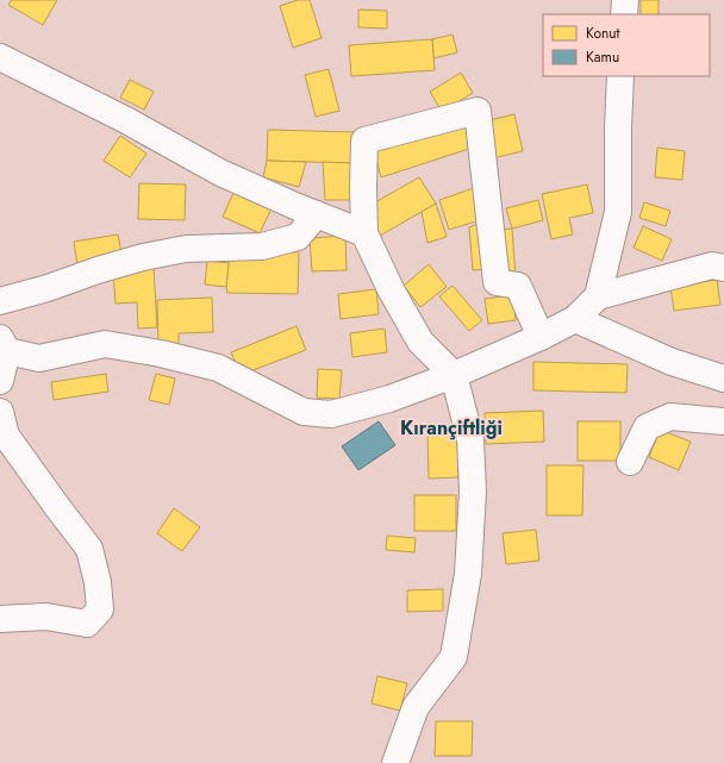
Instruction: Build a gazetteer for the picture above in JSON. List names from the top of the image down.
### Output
{
  "districts": ["Kırançiftliği"],
  "legend": ["Konut", "Kamu"]
}
